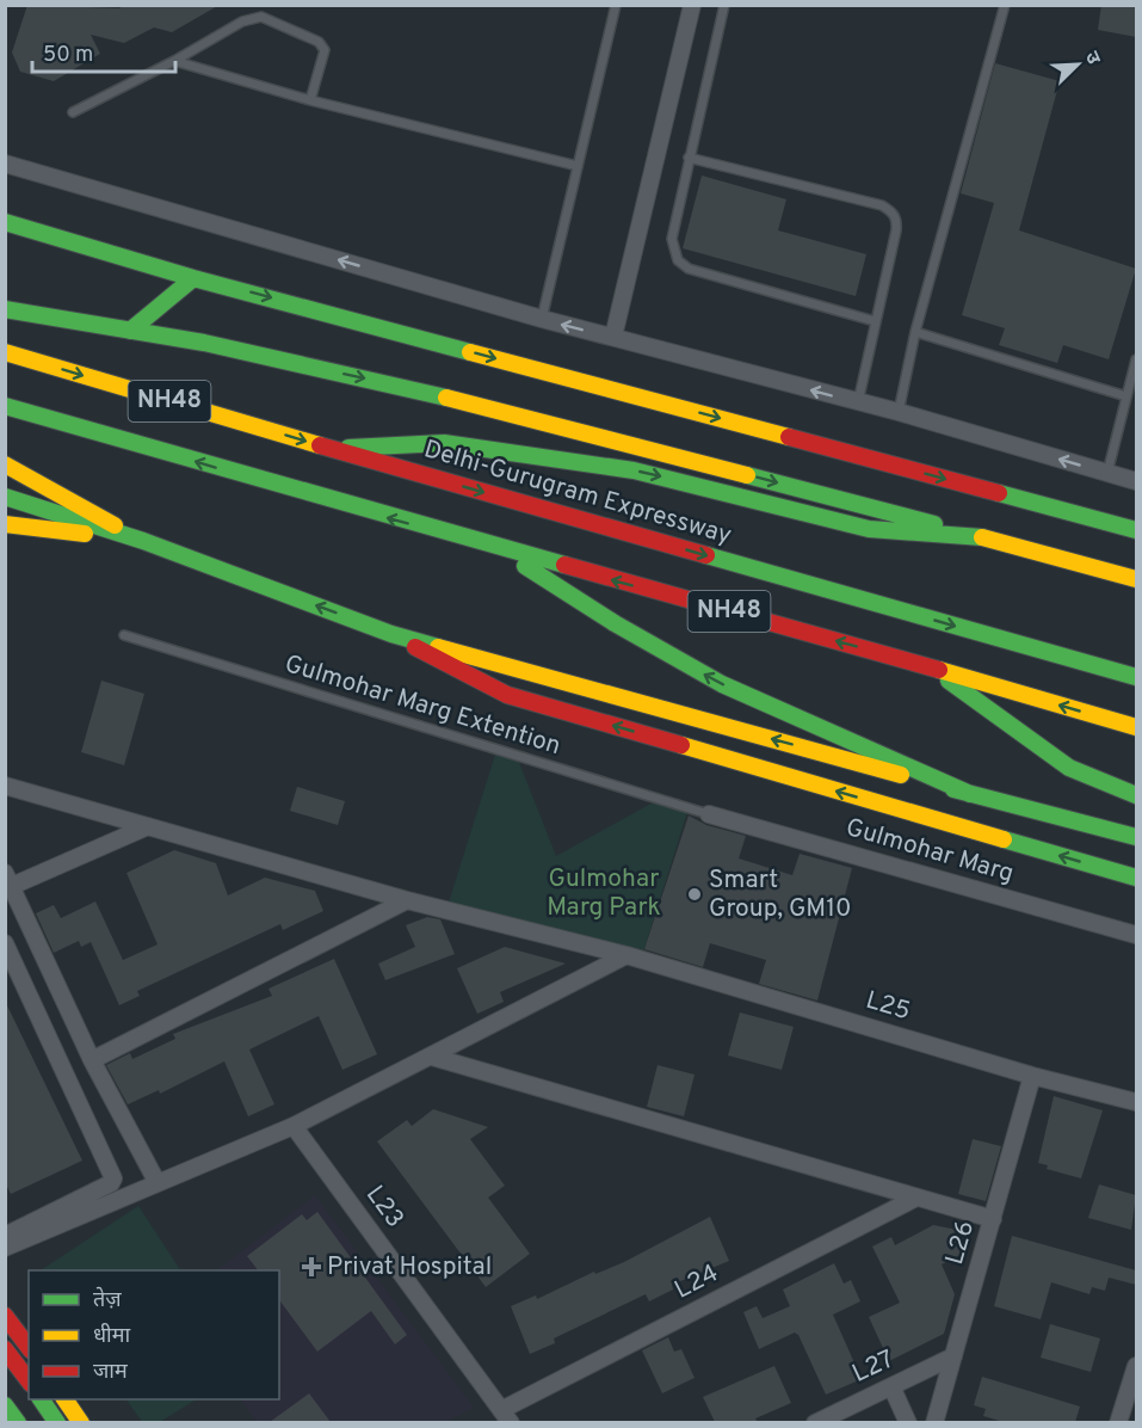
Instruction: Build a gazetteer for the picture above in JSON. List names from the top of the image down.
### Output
{
  "streets": {
    "main road": ["NH48", "Delhi-Gurugram Expressway"],
    "street": [
      "Gulmohar Marg",
      "L25",
      "L23",
      "L26",
      "L24",
      "L27"
    ],
    "lane": ["Gulmohar Marg Extention"]
  },
  "crossings": [
    ["Gulmohar Marg Extention", "Gulmohar Marg"],
    ["L25", "L26"],
    ["L23", "L24"],
    ["L26", "L27"]
  ],
  "parks": ["Gulmohar Marg Park"],
  "places": {
    "other": ["Smart Group, GM10"],
    "health": ["Privat Hospital"]
  },
  "legend": ["तेज़", "धीमा", "जाम"],
  "scale_bar": "50 m",
  "north": "top right"
}
